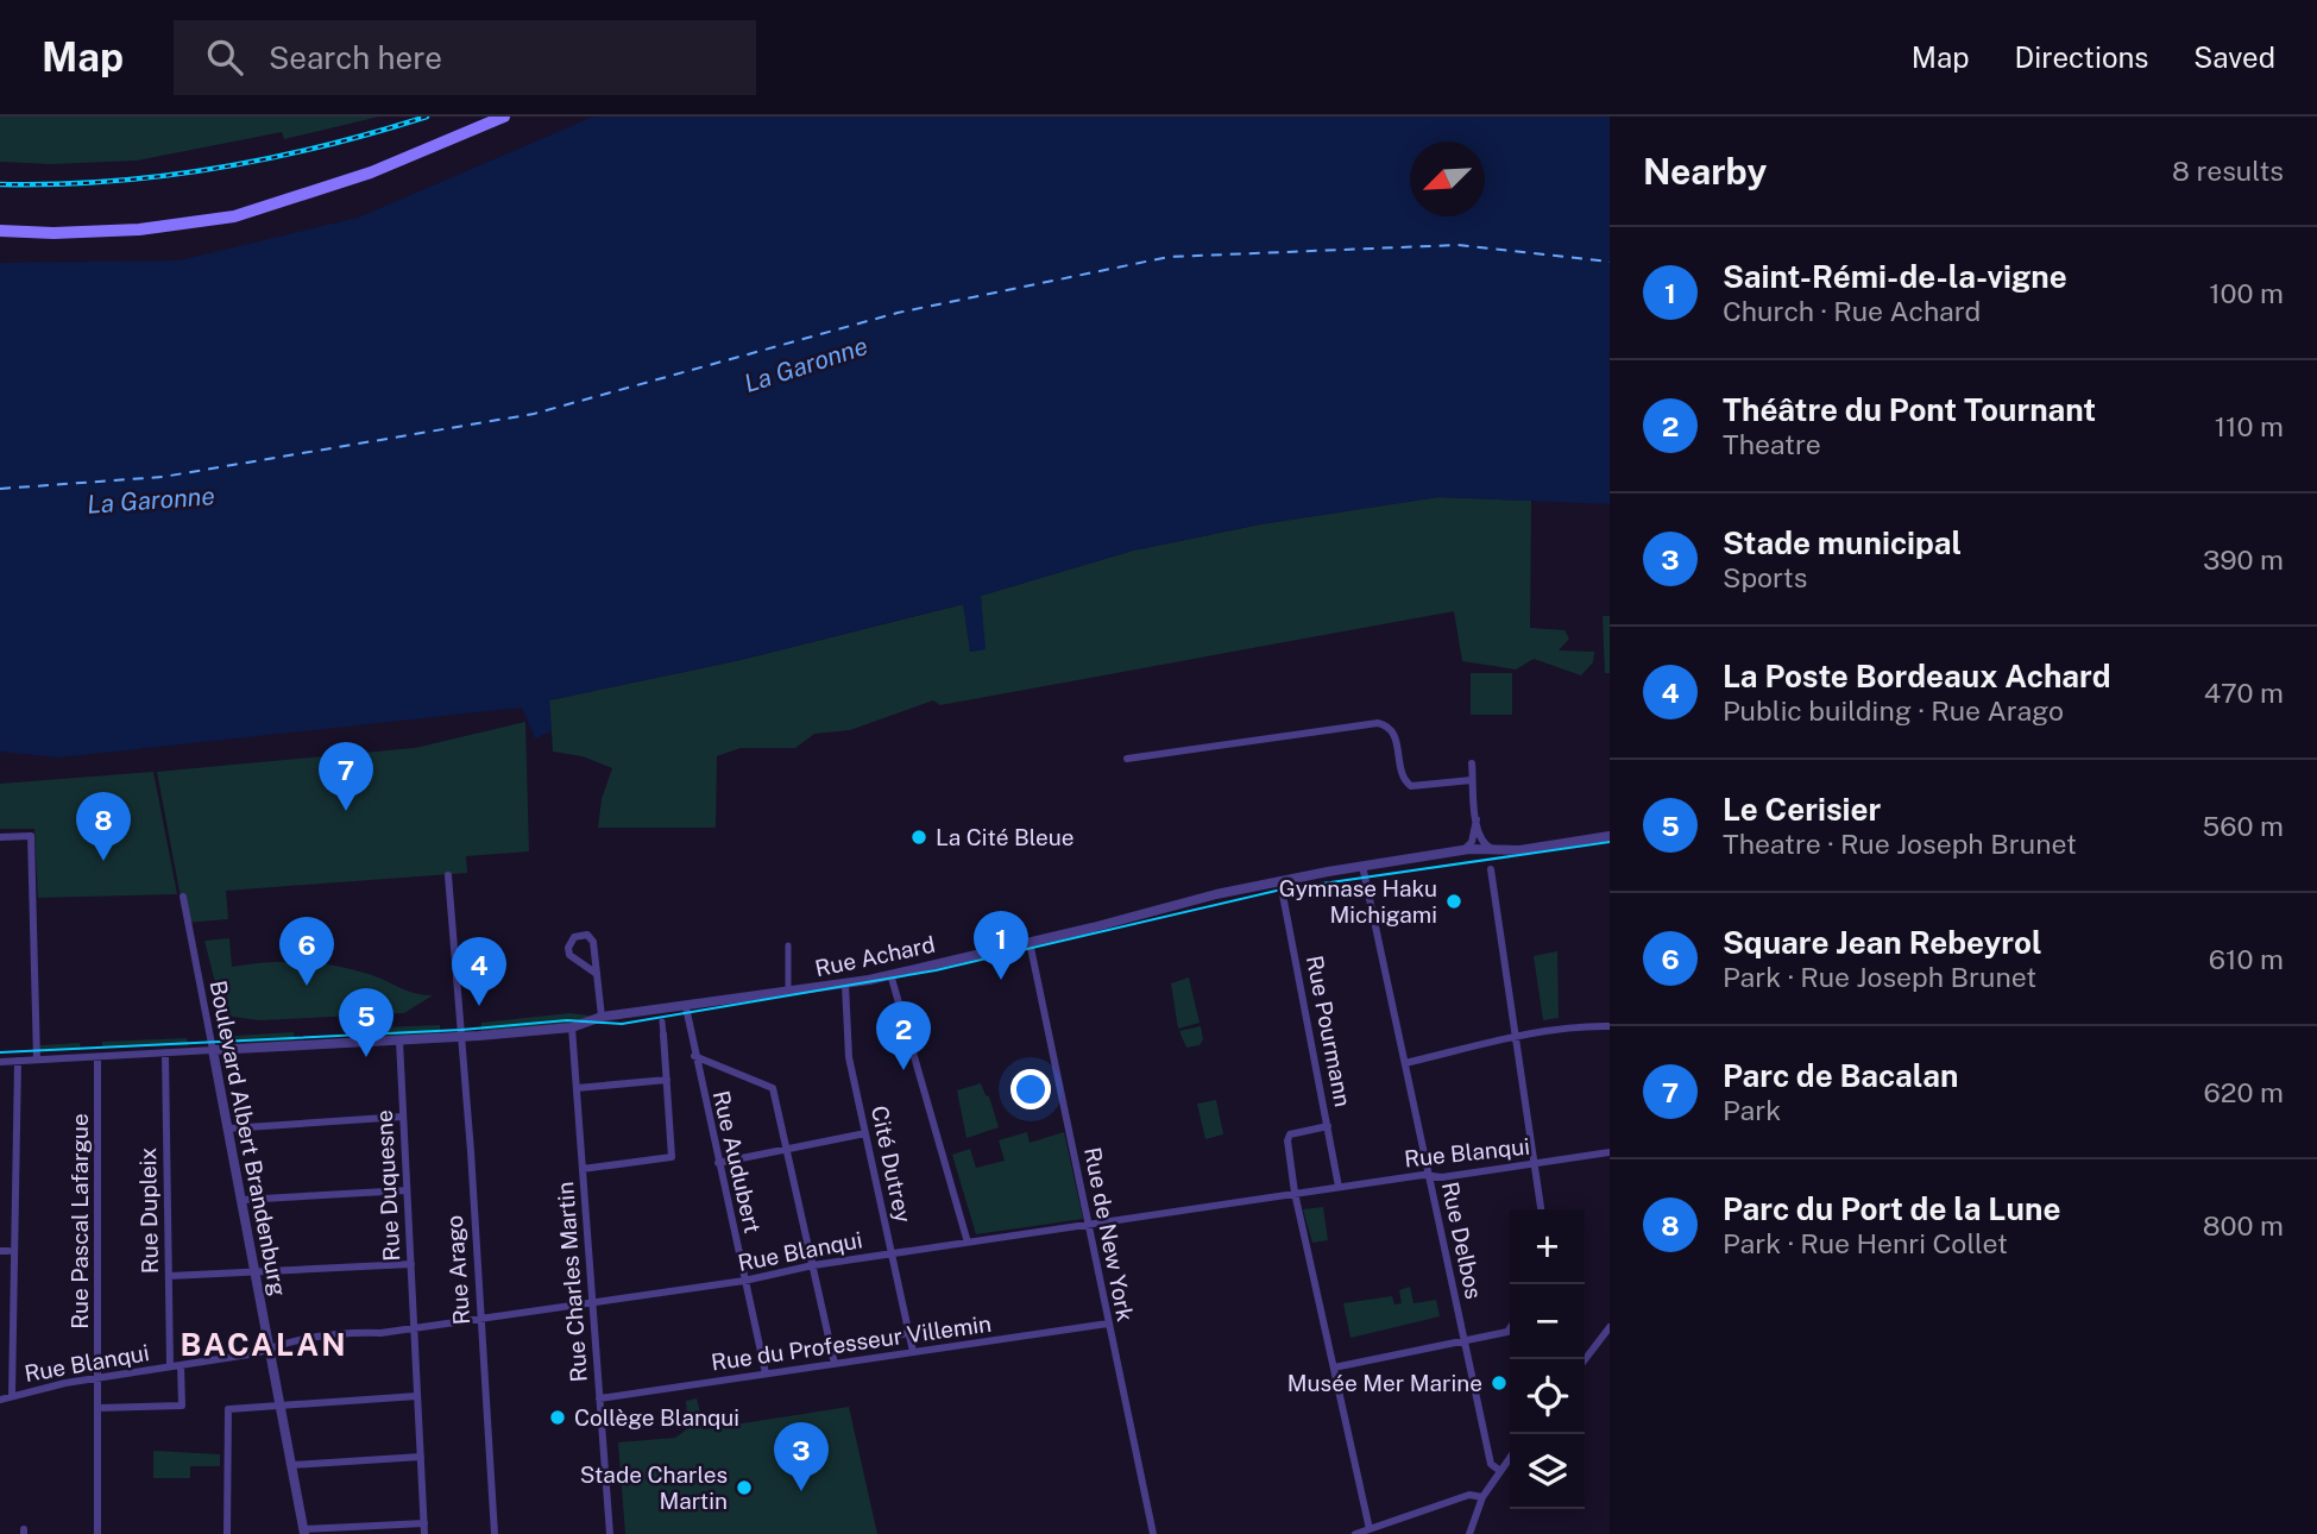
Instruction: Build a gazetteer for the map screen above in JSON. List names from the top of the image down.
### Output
{
  "streets": {
    "street": [
      "Rue Achard",
      "Rue Pourmann",
      "Boulevard Albert Brandenburg",
      "Rue Blanqui",
      "Rue Audubert",
      "Cité Dutrey",
      "Rue Duquesne",
      "Rue Dupleix",
      "Rue Pascal Lafargue",
      "Rue de New York",
      "Rue Delbos",
      "Rue Arago",
      "Rue Charles Martin",
      "Rue du Professeur Villemin"
    ]
  },
  "crossings": [
    ["Rue Achard", "Rue Pourmann"],
    ["Rue Achard", "Boulevard Albert Brandenburg"],
    ["Rue Achard", "Rue Audubert"],
    ["Rue Achard", "Cité Dutrey"],
    ["Rue Achard", "Rue Duquesne"],
    ["Rue Achard", "Rue de New York"],
    ["Rue Achard", "Rue Delbos"],
    ["Rue Achard", "Rue Arago"],
    ["Rue Achard", "Rue Charles Martin"],
    ["Rue Pourmann", "Rue Blanqui"],
    ["Boulevard Albert Brandenburg", "Rue Blanqui"],
    ["Rue Blanqui", "Rue Audubert"],
    ["Rue Blanqui", "Cité Dutrey"],
    ["Rue Blanqui", "Rue Duquesne"],
    ["Rue Blanqui", "Rue Dupleix"],
    ["Rue Blanqui", "Rue Pascal Lafargue"],
    ["Rue Blanqui", "Rue de New York"],
    ["Rue Blanqui", "Rue Delbos"],
    ["Rue Blanqui", "Rue Arago"],
    ["Rue Blanqui", "Rue Charles Martin"],
    ["Rue Audubert", "Rue du Professeur Villemin"],
    ["Cité Dutrey", "Rue du Professeur Villemin"],
    ["Rue de New York", "Rue du Professeur Villemin"],
    ["Rue Charles Martin", "Rue du Professeur Villemin"]
  ],
  "districts": ["BACALAN"],
  "water": ["La Garonne"],
  "places": [
    "La Cité Bleue",
    "Gymnase Haku Michigami",
    "Musée Mer Marine",
    "Collège Blanqui",
    "Stade Charles Martin"
  ],
  "north": "bottom left",
  "page": {
    "header": "Map",
    "search": "Search here",
    "nav": ["Map", "Directions", "Saved"],
    "heading": ["Nearby", "8 results"],
    "list": [
      {
        "mark": "1",
        "name": "Saint-Rémi-de-la-vigne",
        "note": "Church · Rue Achard",
        "value": "100 m"
      },
      {
        "mark": "2",
        "name": "Théâtre du Pont Tournant",
        "note": "Theatre",
        "value": "110 m"
      },
      {
        "mark": "3",
        "name": "Stade municipal",
        "note": "Sports",
        "value": "390 m"
      },
      {
        "mark": "4",
        "name": "La Poste Bordeaux Achard",
        "note": "Public building · Rue Arago",
        "value": "470 m"
      },
      {
        "mark": "5",
        "name": "Le Cerisier",
        "note": "Theatre · Rue Joseph Brunet",
        "value": "560 m"
      },
      {
        "mark": "6",
        "name": "Square Jean Rebeyrol",
        "note": "Park · Rue Joseph Brunet",
        "value": "610 m"
      },
      {
        "mark": "7",
        "name": "Parc de Bacalan",
        "note": "Park",
        "value": "620 m"
      },
      {
        "mark": "8",
        "name": "Parc du Port de la Lune",
        "note": "Park · Rue Henri Collet",
        "value": "800 m"
      }
    ],
    "pins": [
      "7",
      "8",
      "1",
      "6",
      "4",
      "5",
      "2",
      "3"
    ],
    "map_buttons": ["+", "−"]
  }
}
